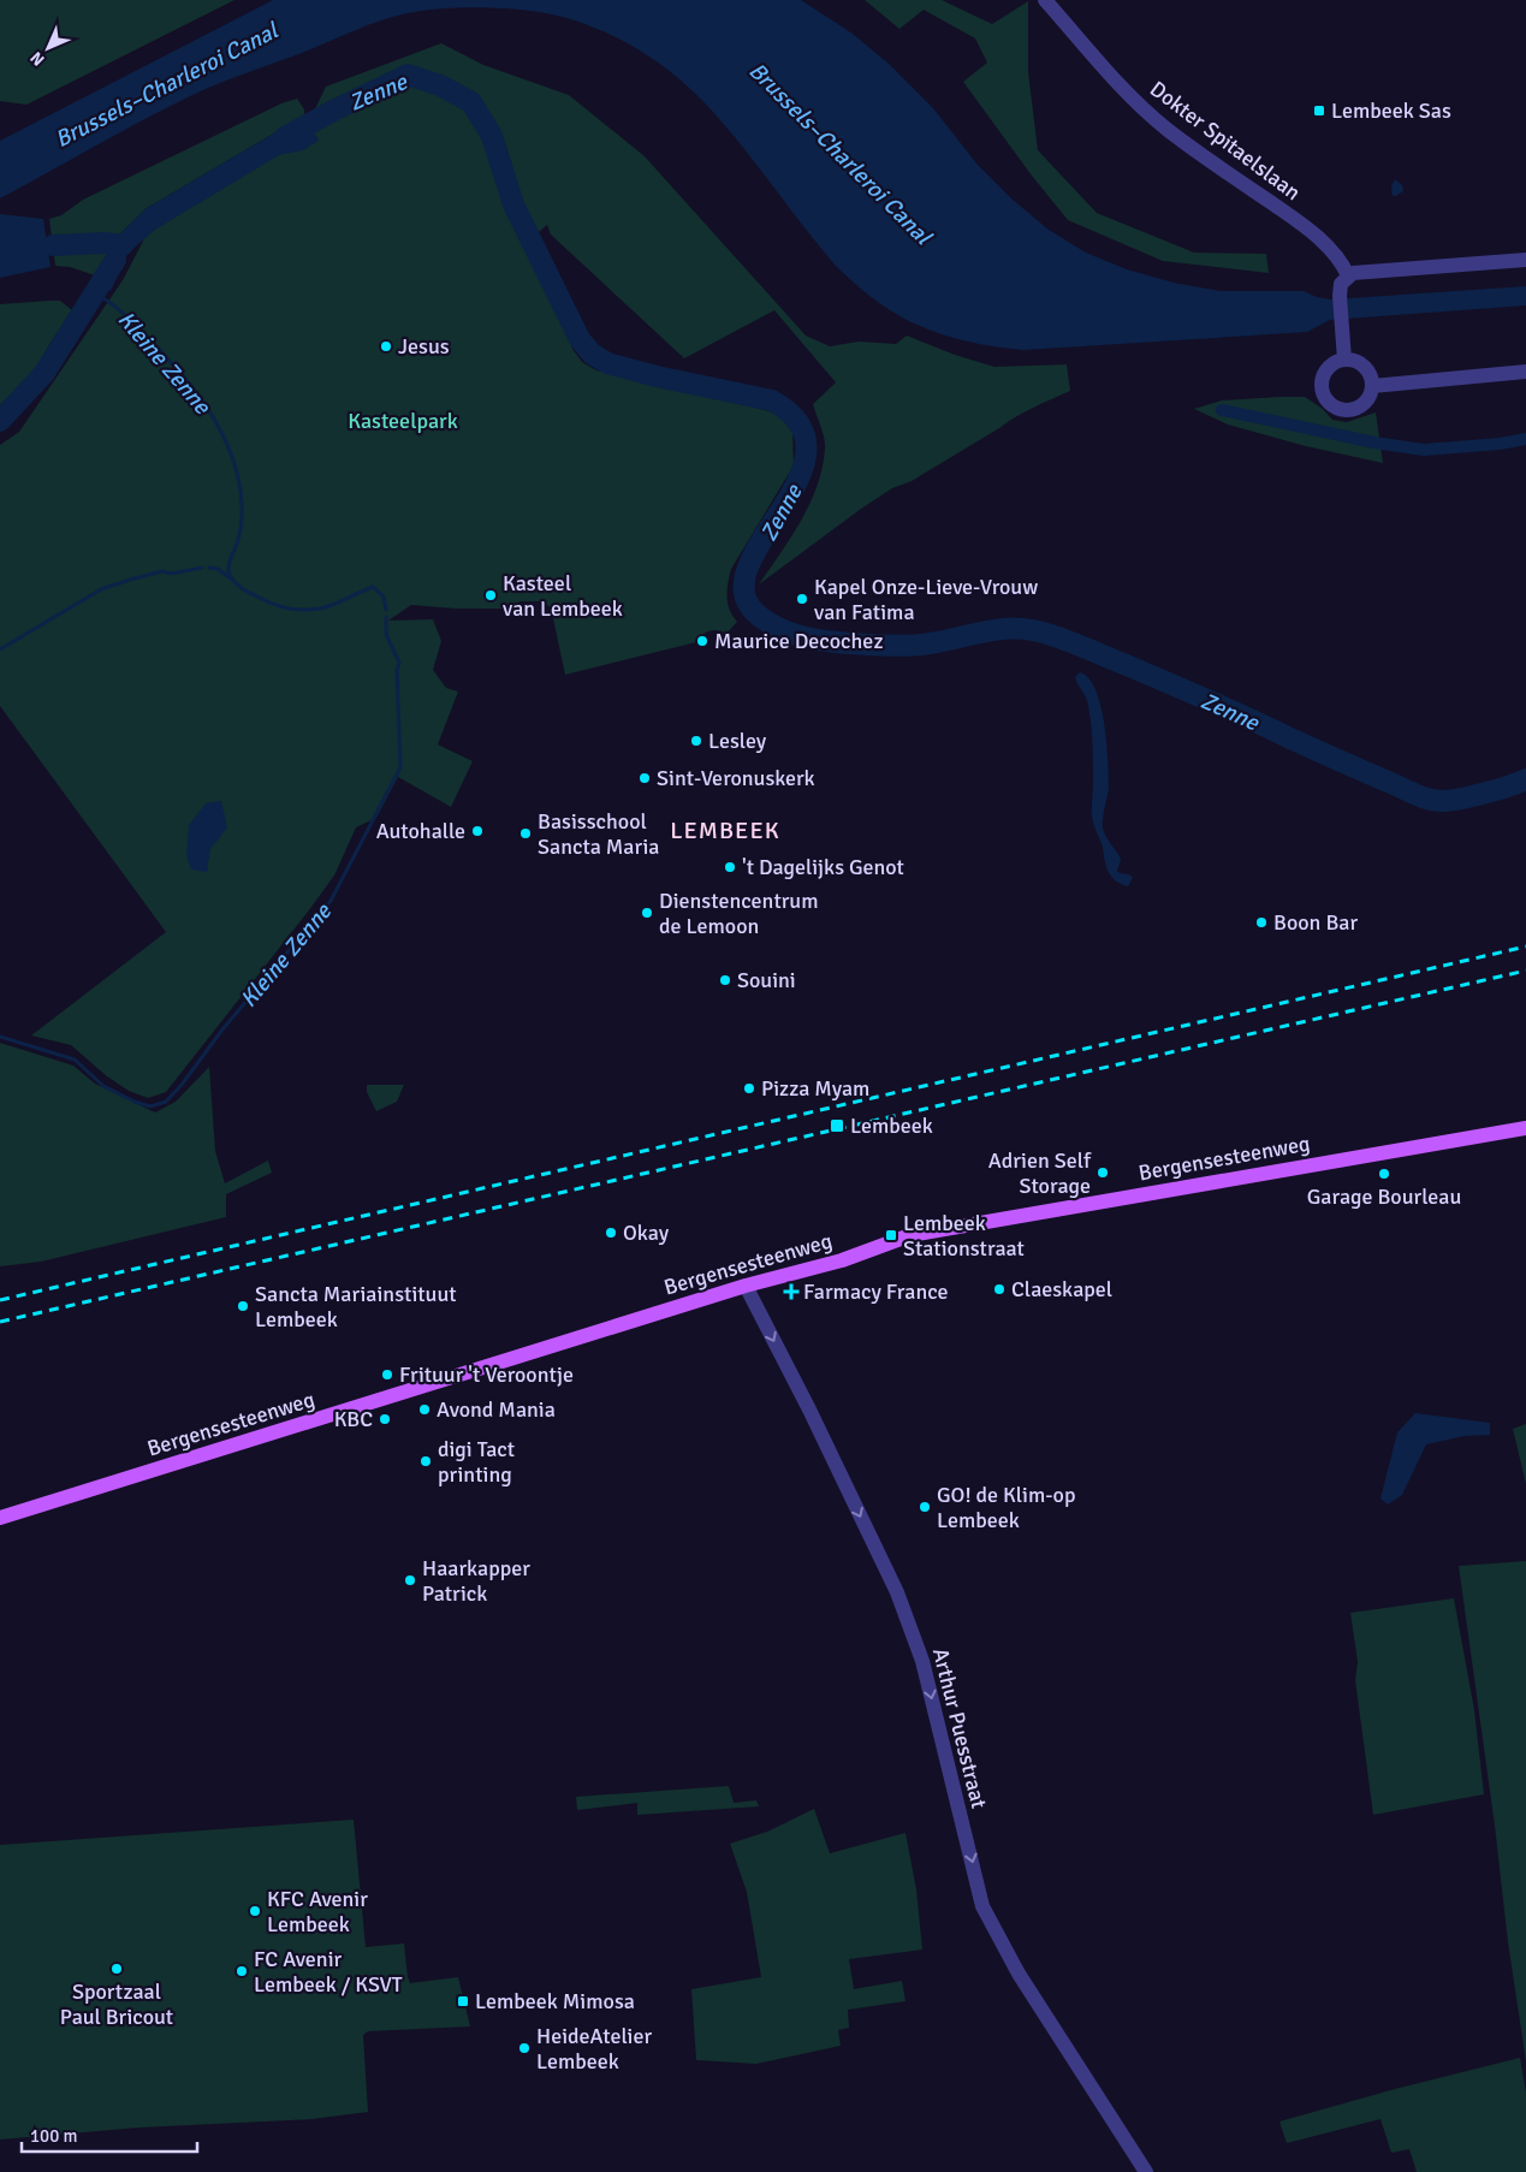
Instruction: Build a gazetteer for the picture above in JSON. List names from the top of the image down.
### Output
{
  "streets": {
    "main road": ["Bergensesteenweg"],
    "street": ["Dokter Spitaelslaan", "Arthur Puesstraat"]
  },
  "crossings": [
    ["Bergensesteenweg", "Arthur Puesstraat"]
  ],
  "one_way": ["Arthur Puesstraat"],
  "districts": ["LEMBEEK"],
  "water": ["Brussels–Charleroi Canal", "Zenne", "Kleine Zenne"],
  "parks": ["Kasteelpark"],
  "places": {
    "transit": [
      "Lembeek Sas",
      "Lembeek",
      "Lembeek Stationstraat",
      "Lembeek Mimosa"
    ],
    "other": [
      "Jesus",
      "Kasteel van Lembeek",
      "Kapel Onze-Lieve-Vrouw van Fatima",
      "Maurice Decochez",
      "Lesley",
      "Sint-Veronuskerk",
      "Autohalle",
      "Basisschool Sancta Maria",
      "'t Dagelijks Genot",
      "Dienstencentrum de Lemoon",
      "Boon Bar",
      "Souini",
      "Pizza Myam",
      "Adrien Self Storage",
      "Garage Bourleau",
      "Okay",
      "Claeskapel",
      "Sancta Mariainstituut Lembeek",
      "Frituur 't Veroontje",
      "Avond Mania",
      "KBC",
      "digi Tact printing",
      "GO! de Klim-op Lembeek",
      "Haarkapper Patrick",
      "KFC Avenir Lembeek",
      "Sportzaal Paul Bricout",
      "FC Avenir Lembeek / KSVT",
      "HeideAtelier Lembeek"
    ],
    "health": ["Farmacy France"]
  },
  "scale_bar": "100 m",
  "north": "bottom left"
}
